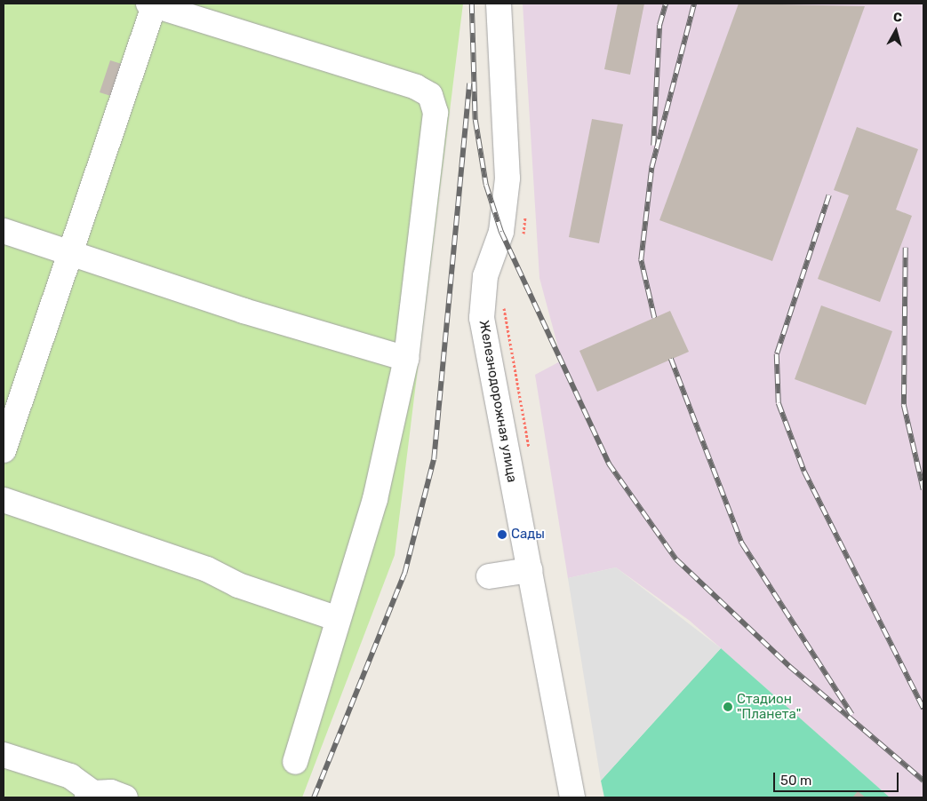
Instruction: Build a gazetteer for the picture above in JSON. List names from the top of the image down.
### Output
{
  "streets": {
    "street": ["Железнодорожная улица"]
  },
  "places": ["Сады", "Стадион \"Планета\""],
  "scale_bar": "50 m",
  "north": "top"
}
